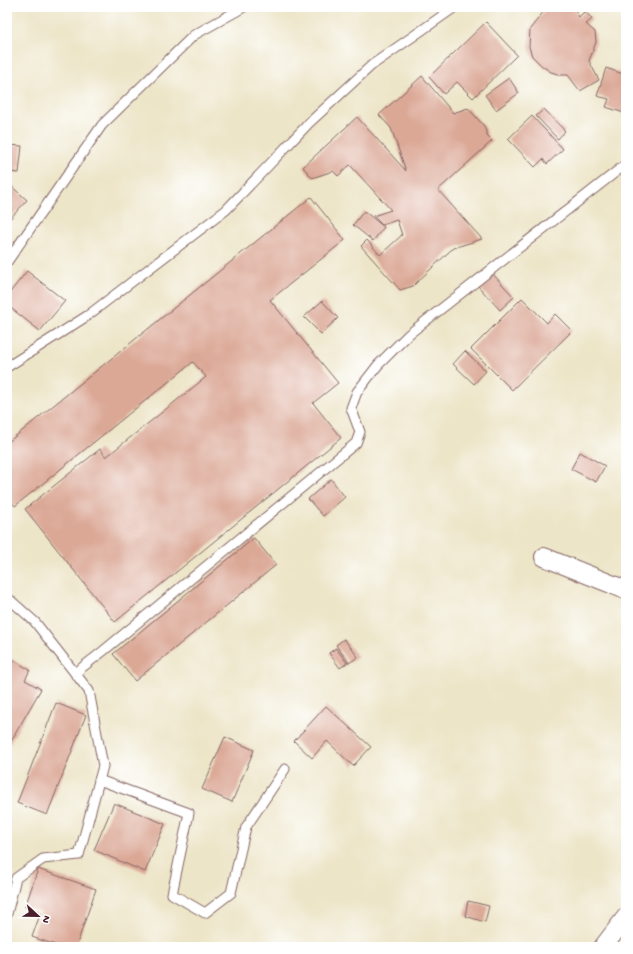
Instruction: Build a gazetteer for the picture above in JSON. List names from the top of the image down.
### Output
{
  "north": "right"
}
